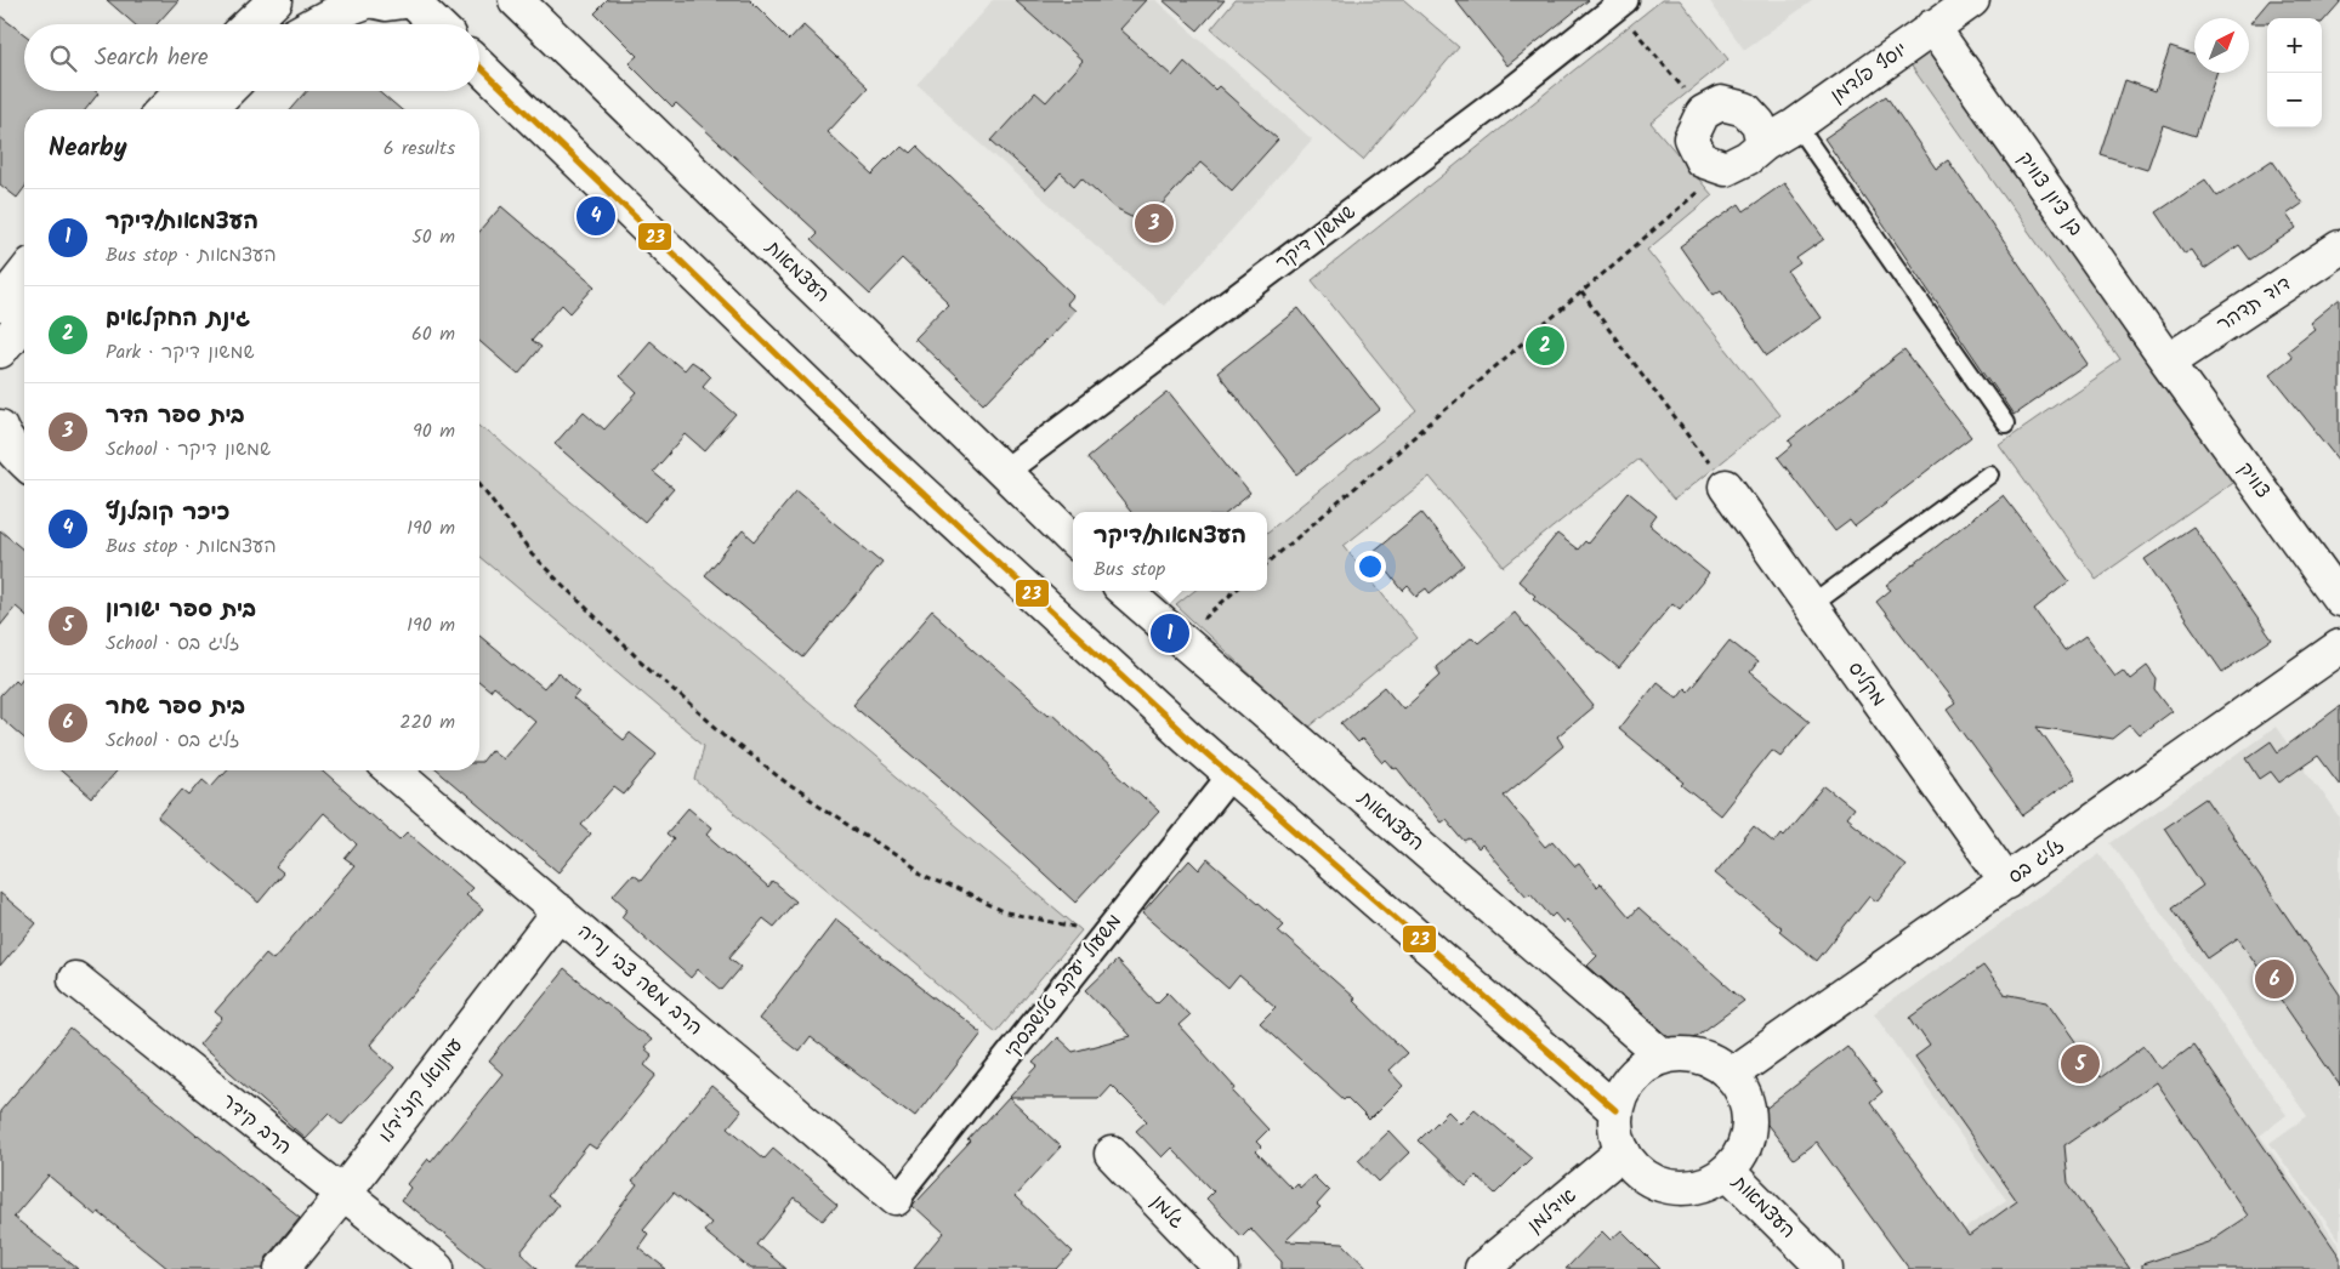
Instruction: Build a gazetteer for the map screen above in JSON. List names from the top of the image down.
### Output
{
  "streets": {
    "street": [
      "יוסף פלדמן",
      "בן ציון צוויק",
      "שמשון דיקר",
      "העצמאות",
      "דוד תדהר",
      "צוויק",
      "מקליס",
      "זליג בס",
      "הרב משה צבי נריה",
      "משעול יעקב טלישבסקי",
      "עמנואל קוז'ידלו",
      "הרב קידר",
      "אידלמן",
      "גלמן"
    ]
  },
  "crossings": [
    ["יוסף פלדמן", "בן ציון צוויק"],
    ["בן ציון צוויק", "דוד תדהר"],
    ["בן ציון צוויק", "צוויק"],
    ["שמשון דיקר", "העצמאות"],
    ["העצמאות", "זליג בס"],
    ["העצמאות", "אידלמן"],
    ["דוד תדהר", "צוויק"],
    ["מקליס", "זליג בס"],
    ["זליג בס", "אידלמן"],
    ["הרב משה צבי נריה", "משעול יעקב טלישבסקי"],
    ["הרב משה צבי נריה", "עמנואל קוז'ידלו"],
    ["עמנואל קוז'ידלו", "הרב קידר"]
  ],
  "lines": ["transit line 23"],
  "north": "top right",
  "page": {
    "map_buttons": ["+", "−"],
    "search": "Search here",
    "heading": ["Nearby", "6 results"],
    "list": [
      {
        "mark": "1",
        "name": "העצמאות/דיקר",
        "note": "Bus stop · העצמאות",
        "value": "50 m"
      },
      {
        "mark": "2",
        "name": "גינת החקלאים",
        "note": "Park · שמשון דיקר",
        "value": "60 m"
      },
      {
        "mark": "3",
        "name": "בית ספר הדר",
        "note": "School · שמשון דיקר",
        "value": "90 m"
      },
      {
        "mark": "4",
        "name": "כיכר קובלנץ",
        "note": "Bus stop · העצמאות",
        "value": "190 m"
      },
      {
        "mark": "5",
        "name": "בית ספר ישורון",
        "note": "School · זליג בס",
        "value": "190 m"
      },
      {
        "mark": "6",
        "name": "בית ספר שחר",
        "note": "School · זליג בס",
        "value": "220 m"
      }
    ],
    "pins": [
      "4",
      "3",
      "2",
      "1",
      "6",
      "5"
    ],
    "popup": ["העצמאות/דיקר", "Bus stop"]
  }
}
